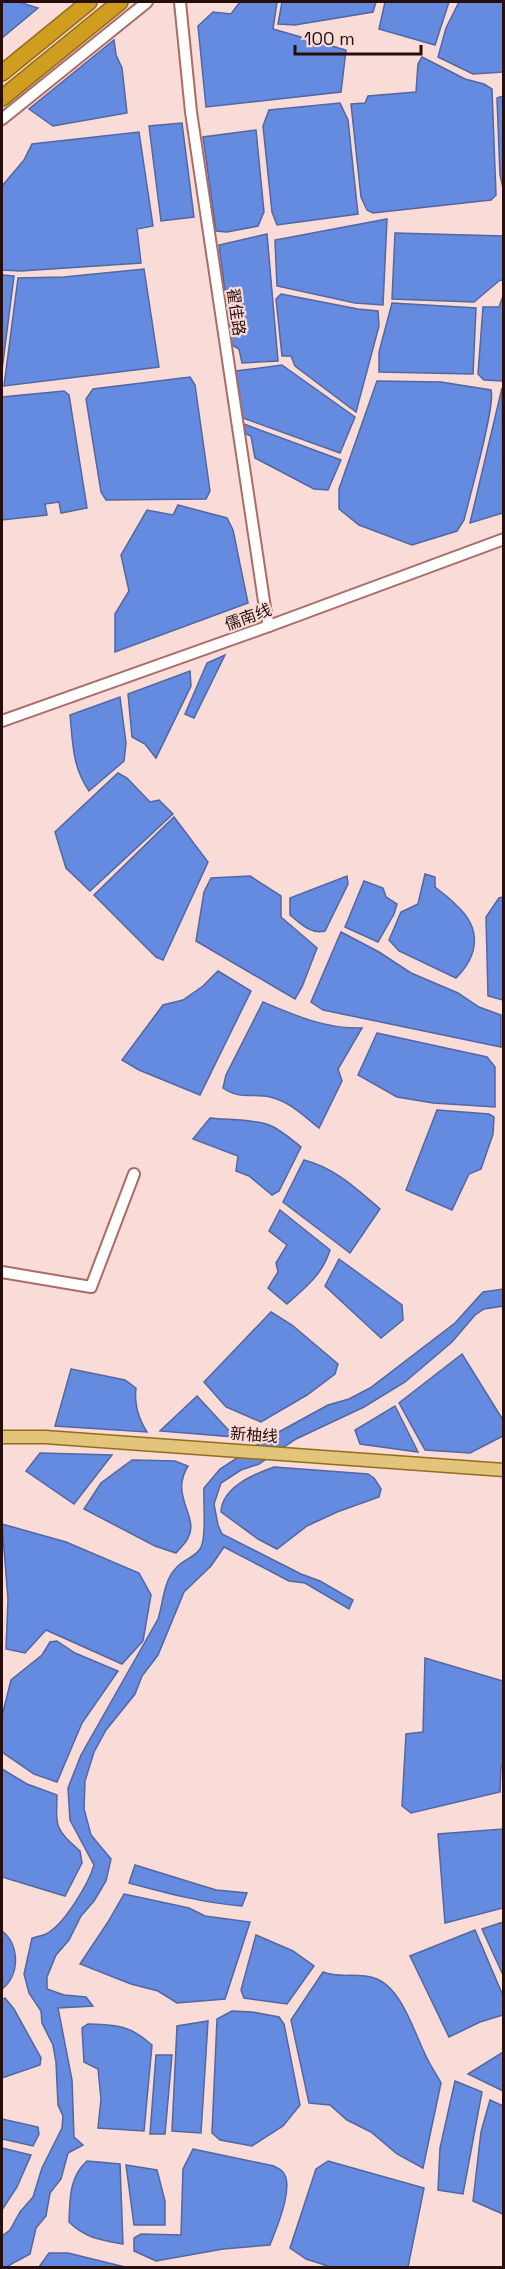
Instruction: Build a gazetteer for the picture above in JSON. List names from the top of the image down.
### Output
{
  "streets": {
    "main road": ["新柚线"],
    "street": ["翟佳路", "儒南线"]
  },
  "crossings": [
    ["翟佳路", "儒南线"]
  ],
  "scale_bar": "100 m"
}
